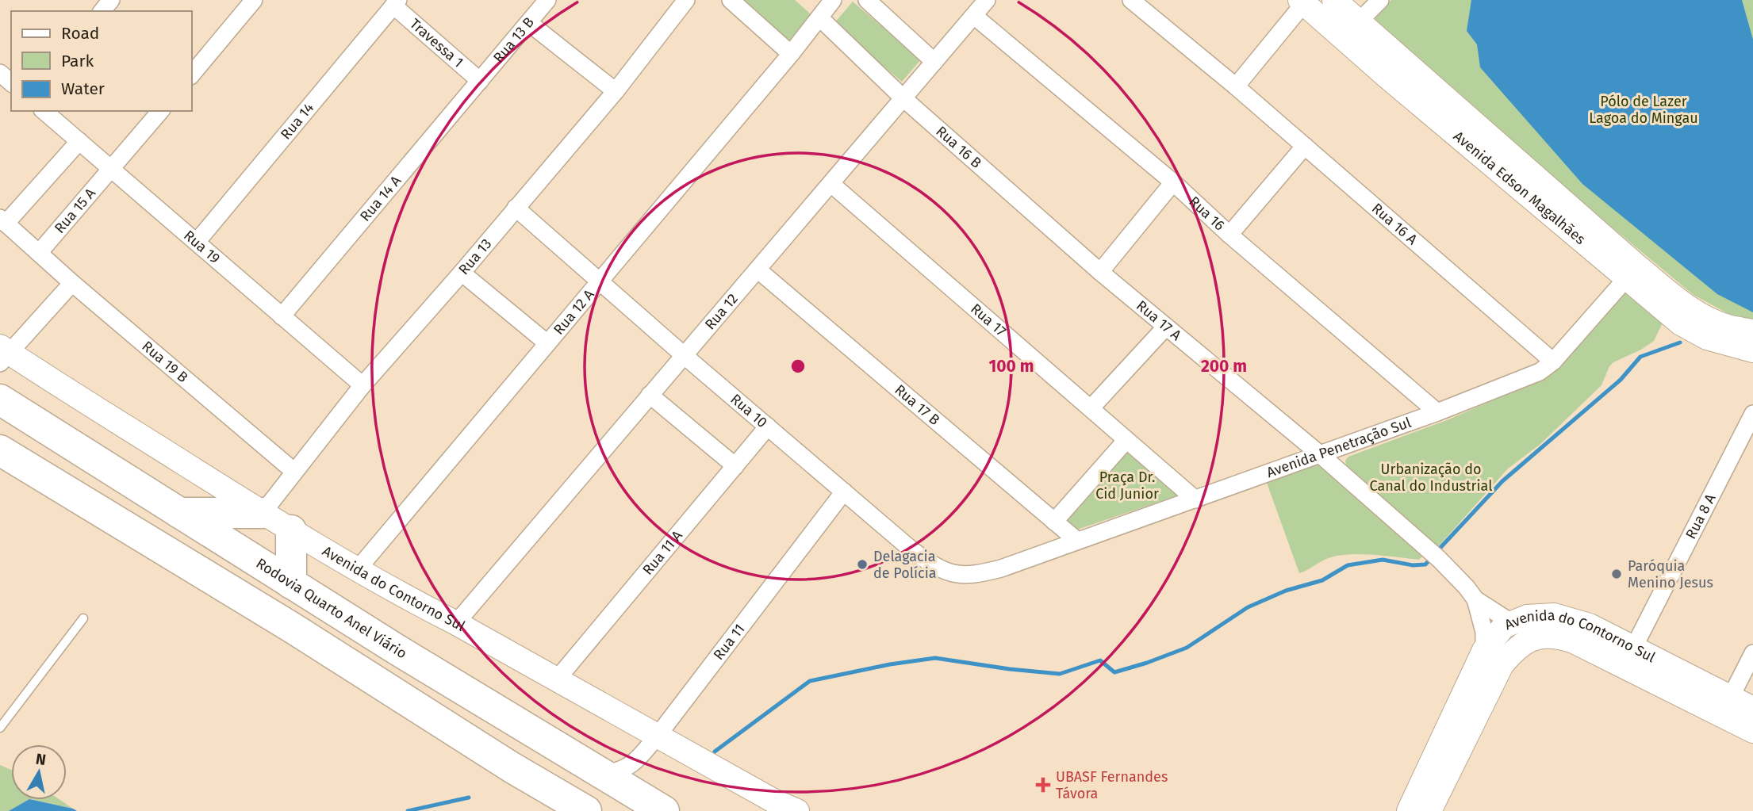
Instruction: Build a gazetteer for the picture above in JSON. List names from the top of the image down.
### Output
{
  "streets": {
    "highway": ["Rodovia Quarto Anel Viário"],
    "street": [
      "Rua 13 B",
      "Travessa 1",
      "Rua 14",
      "Rua 16 B",
      "Avenida Edson Magalhães",
      "Rua 14 A",
      "Rua 15 A",
      "Rua 16",
      "Rua 16 A",
      "Rua 19",
      "Rua 13",
      "Rua 12 A",
      "Rua 12",
      "Rua 17",
      "Rua 17 A",
      "Rua 19 B",
      "Rua 17 B",
      "Rua 10",
      "Avenida Penetração Sul",
      "Rua 8 A",
      "Rua 11 A",
      "Avenida do Contorno Sul",
      "Rua 11"
    ]
  },
  "crossings": [
    ["Rua 13 B", "Travessa 1"],
    ["Rua 13 B", "Rua 14 A"],
    ["Travessa 1", "Rua 14"],
    ["Travessa 1", "Rua 14 A"],
    ["Rua 14", "Rua 19"],
    ["Rua 16 B", "Rua 12 A"],
    ["Rua 16 B", "Rua 12"],
    ["Rua 16 B", "Rua 17 A"],
    ["Avenida Edson Magalhães", "Avenida Penetração Sul"],
    ["Rua 14 A", "Rua 19"],
    ["Rua 15 A", "Rua 19"],
    ["Rua 15 A", "Rua 19 B"],
    ["Rua 16", "Rua 12"],
    ["Rua 16", "Avenida Penetração Sul"],
    ["Rua 16 A", "Avenida Penetração Sul"],
    ["Rua 19", "Rua 13"],
    ["Rua 13", "Rua 19 B"],
    ["Rua 13", "Rua 10"],
    ["Rua 13", "Avenida do Contorno Sul"],
    ["Rua 12 A", "Rua 10"],
    ["Rua 12 A", "Avenida do Contorno Sul"],
    ["Rua 12", "Rua 17"],
    ["Rua 12", "Rua 17 B"],
    ["Rua 12", "Rua 10"],
    ["Rua 12", "Avenida do Contorno Sul"],
    ["Rua 17", "Avenida Penetração Sul"],
    ["Rua 17 A", "Avenida Penetração Sul"],
    ["Rua 17 B", "Avenida Penetração Sul"],
    ["Rua 10", "Avenida Penetração Sul"],
    ["Rua 10", "Rua 11 A"],
    ["Rua 10", "Rua 11"],
    ["Rua 8 A", "Avenida do Contorno Sul"],
    ["Rua 11 A", "Avenida do Contorno Sul"],
    ["Avenida do Contorno Sul", "Rua 11"],
    ["Rodovia Quarto Anel Viário", "Rua 11"]
  ],
  "parks": ["Pólo de Lazer Lagoa do Mingau", "Urbanização do Canal do Industrial", "Praça Dr. Cid Junior"],
  "places": {
    "other": ["Delagacia de Polícia", "Paróquia Menino Jesus"],
    "health": ["UBASF Fernandes Távora"]
  },
  "legend": ["Road", "Park", "Water"],
  "north": "top",
  "rings": ["100 m", "200 m"]
}
